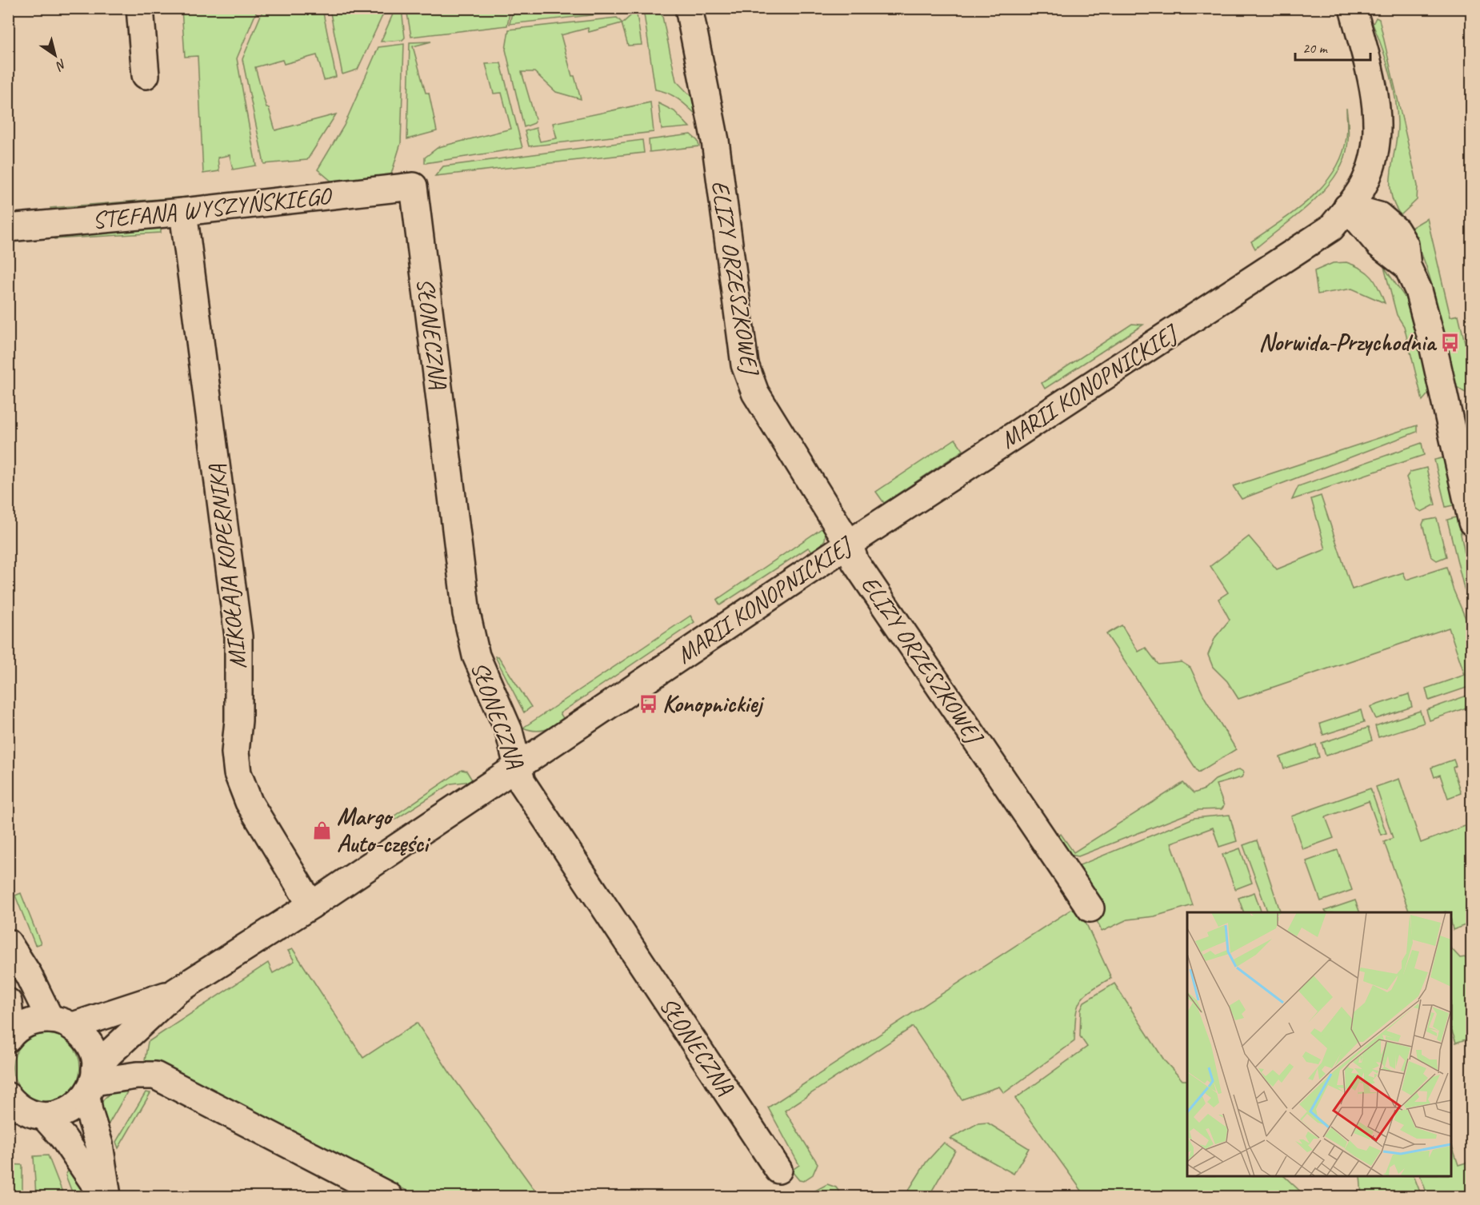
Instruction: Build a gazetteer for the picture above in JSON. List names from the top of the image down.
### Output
{
  "streets": {
    "street": [
      "STEFANA WYSZYŃSKIEGO",
      "ELIZY ORZESZKOWEJ",
      "SŁONECZNA",
      "MARII KONOPNICKIEJ",
      "MIKOŁAJA KOPERNIKA"
    ]
  },
  "crossings": [
    ["STEFANA WYSZYŃSKIEGO", "SŁONECZNA"],
    ["STEFANA WYSZYŃSKIEGO", "MIKOŁAJA KOPERNIKA"],
    ["ELIZY ORZESZKOWEJ", "MARII KONOPNICKIEJ"],
    ["SŁONECZNA", "MARII KONOPNICKIEJ"],
    ["MARII KONOPNICKIEJ", "MIKOŁAJA KOPERNIKA"]
  ],
  "places": {
    "bus stop": ["Norwida-Przychodnia", "Konopnickiej"],
    "shop": ["Margo Auto-części"]
  },
  "scale_bar": "20 m",
  "north": "bottom right"
}
